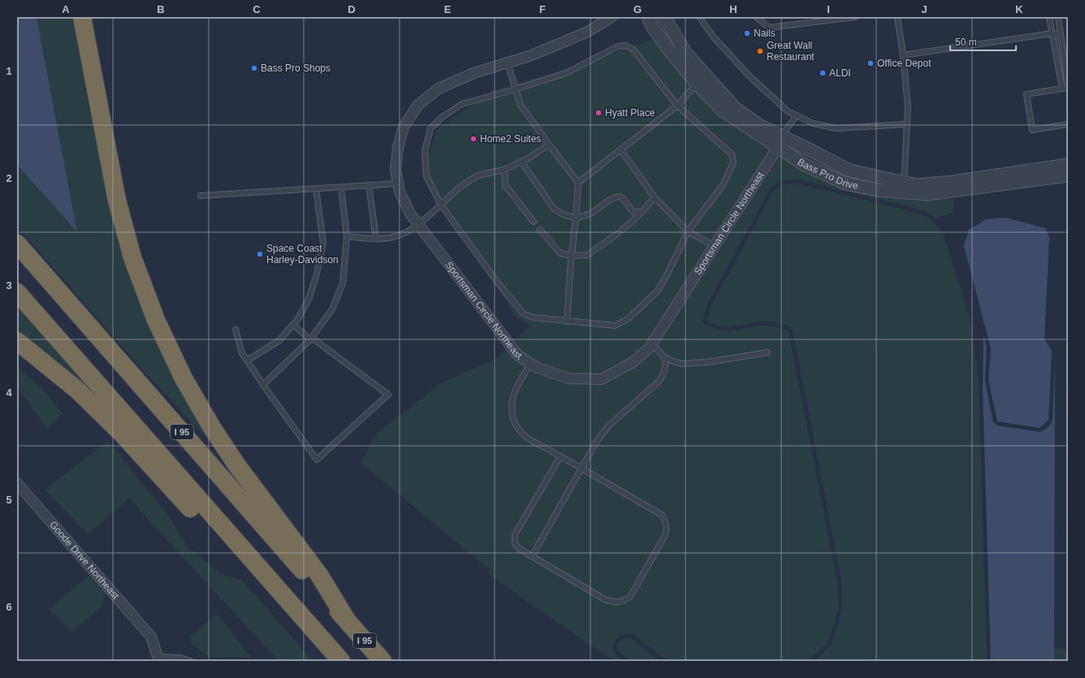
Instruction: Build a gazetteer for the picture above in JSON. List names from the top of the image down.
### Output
{
  "streets": {
    "highway": ["I 95"],
    "street": ["Bass Pro Drive", "Sportsman Circle Northeast", "Goode Drive Northeast"]
  },
  "crossings": [
    ["Bass Pro Drive", "Sportsman Circle Northeast"]
  ],
  "places": [
    "Nails",
    "Great Wall Restaurant",
    "Office Depot",
    "Bass Pro Shops",
    "ALDI",
    "Hyatt Place",
    "Home2 Suites",
    "Space Coast Harley-Davidson"
  ],
  "scale_bar": "50 m",
  "grid": {
    "columns": [
      "A",
      "B",
      "C",
      "D",
      "E",
      "F",
      "G",
      "H",
      "I",
      "J",
      "K"
    ],
    "rows": [
      "1",
      "2",
      "3",
      "4",
      "5",
      "6"
    ]
  }
}
